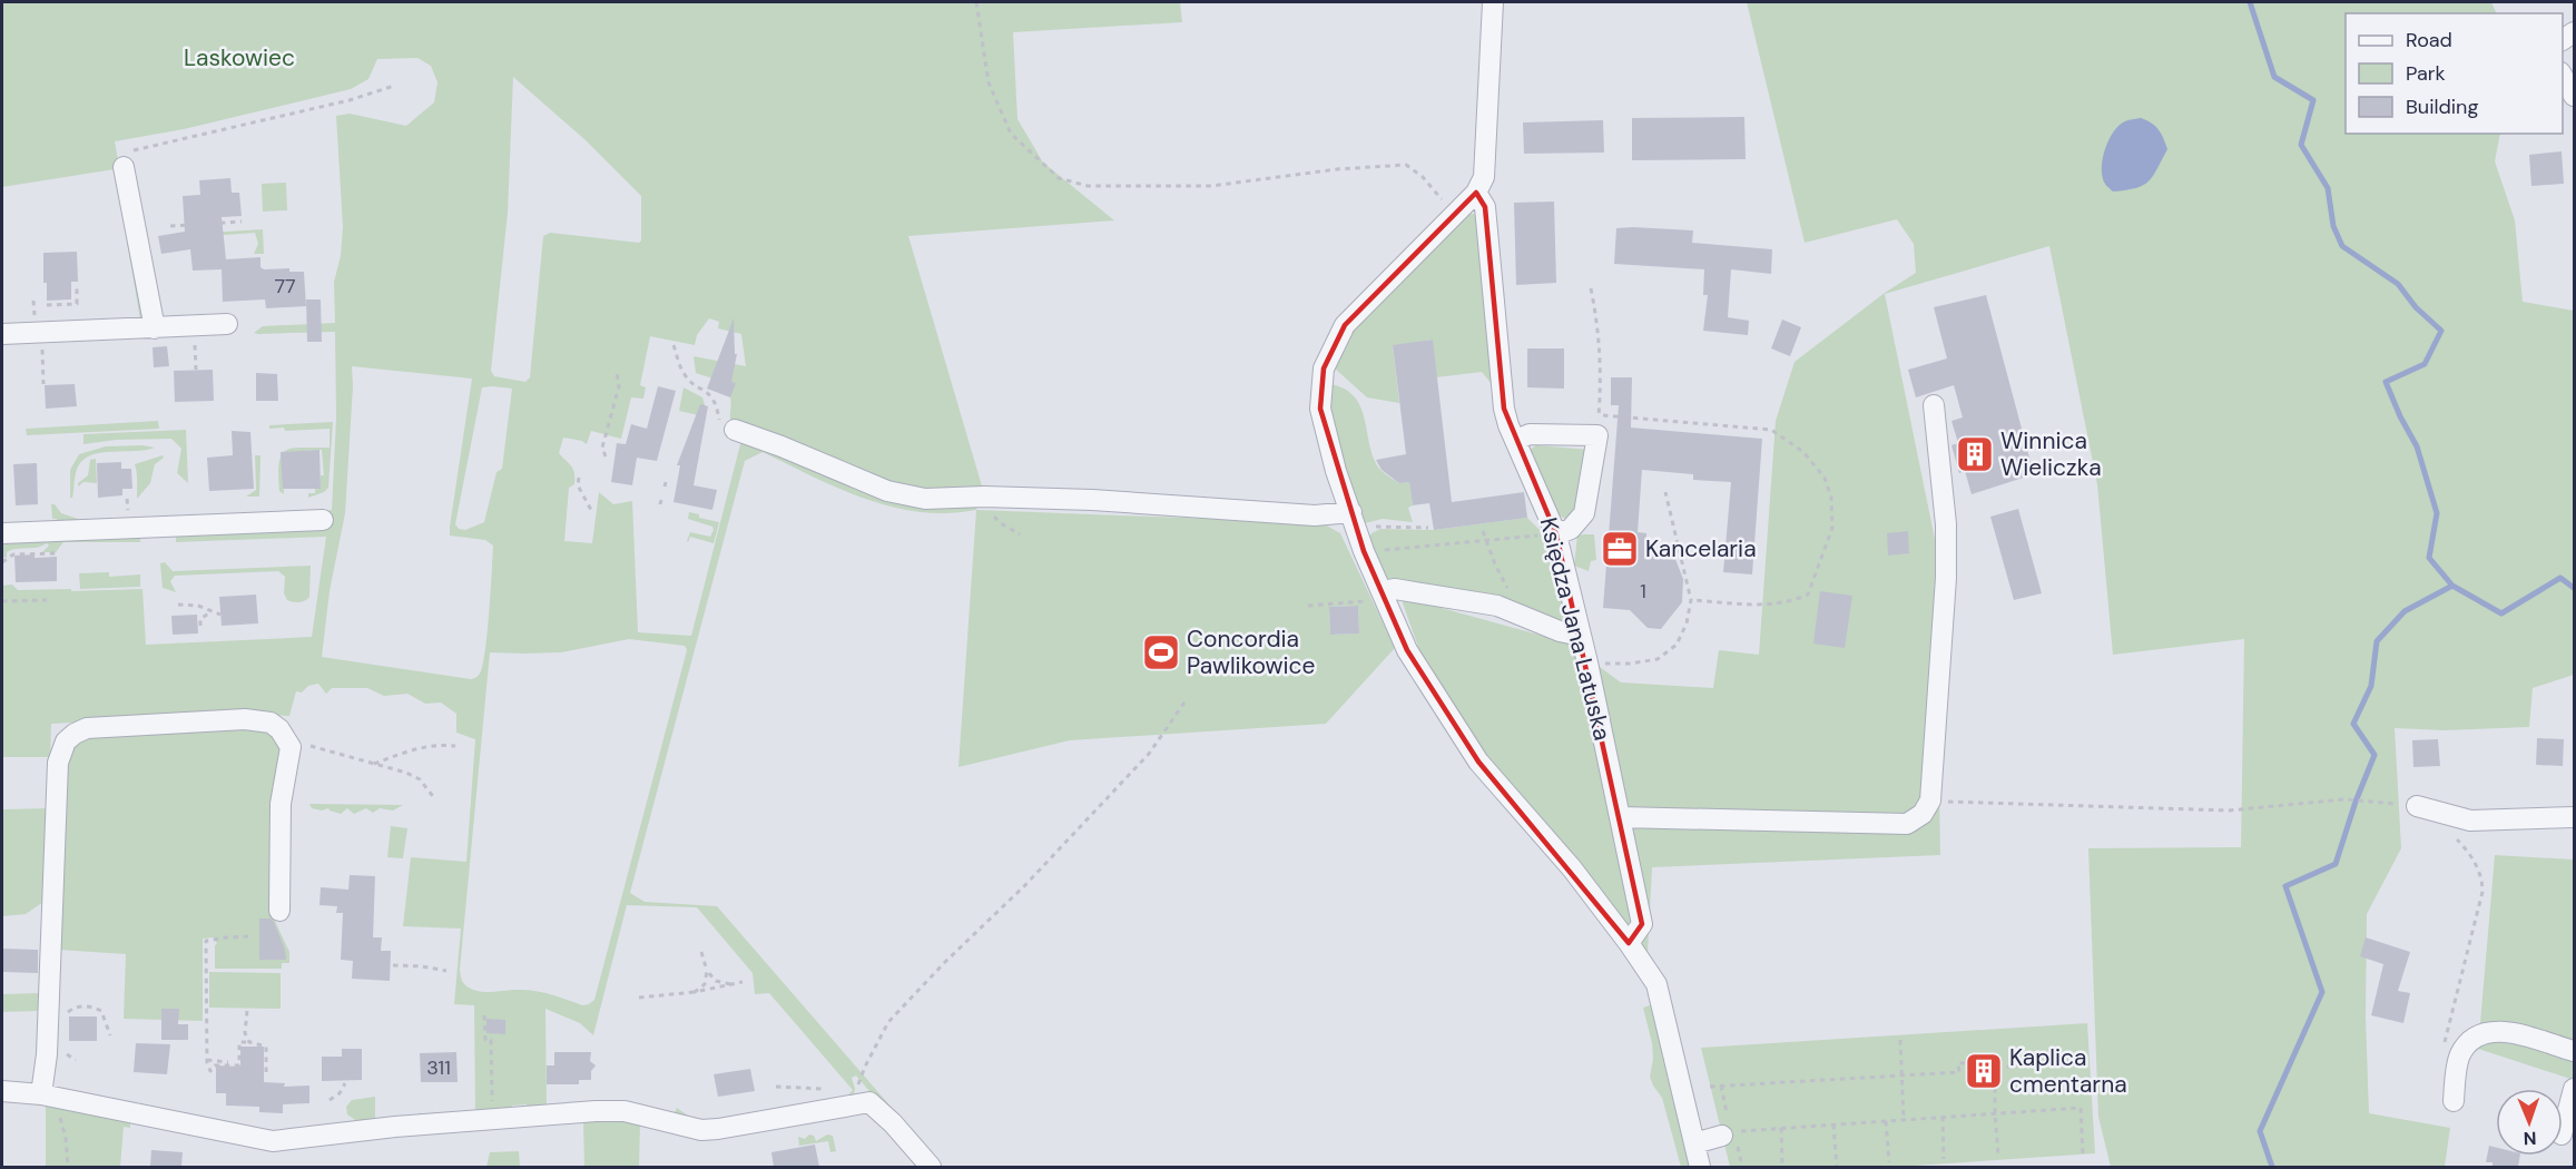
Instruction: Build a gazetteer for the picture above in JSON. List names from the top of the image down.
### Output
{
  "streets": {
    "street": ["Księdza Jana Latuska"]
  },
  "parks": ["Laskowiec"],
  "places": {
    "building": ["Winnica Wieliczka", "Kaplica cmentarna"],
    "office": ["Kancelaria"],
    "sports": ["Concordia Pawlikowice"]
  },
  "house_numbers": ["77", "1", "311"],
  "legend": ["Road", "Park", "Building"],
  "north": "bottom"
}
